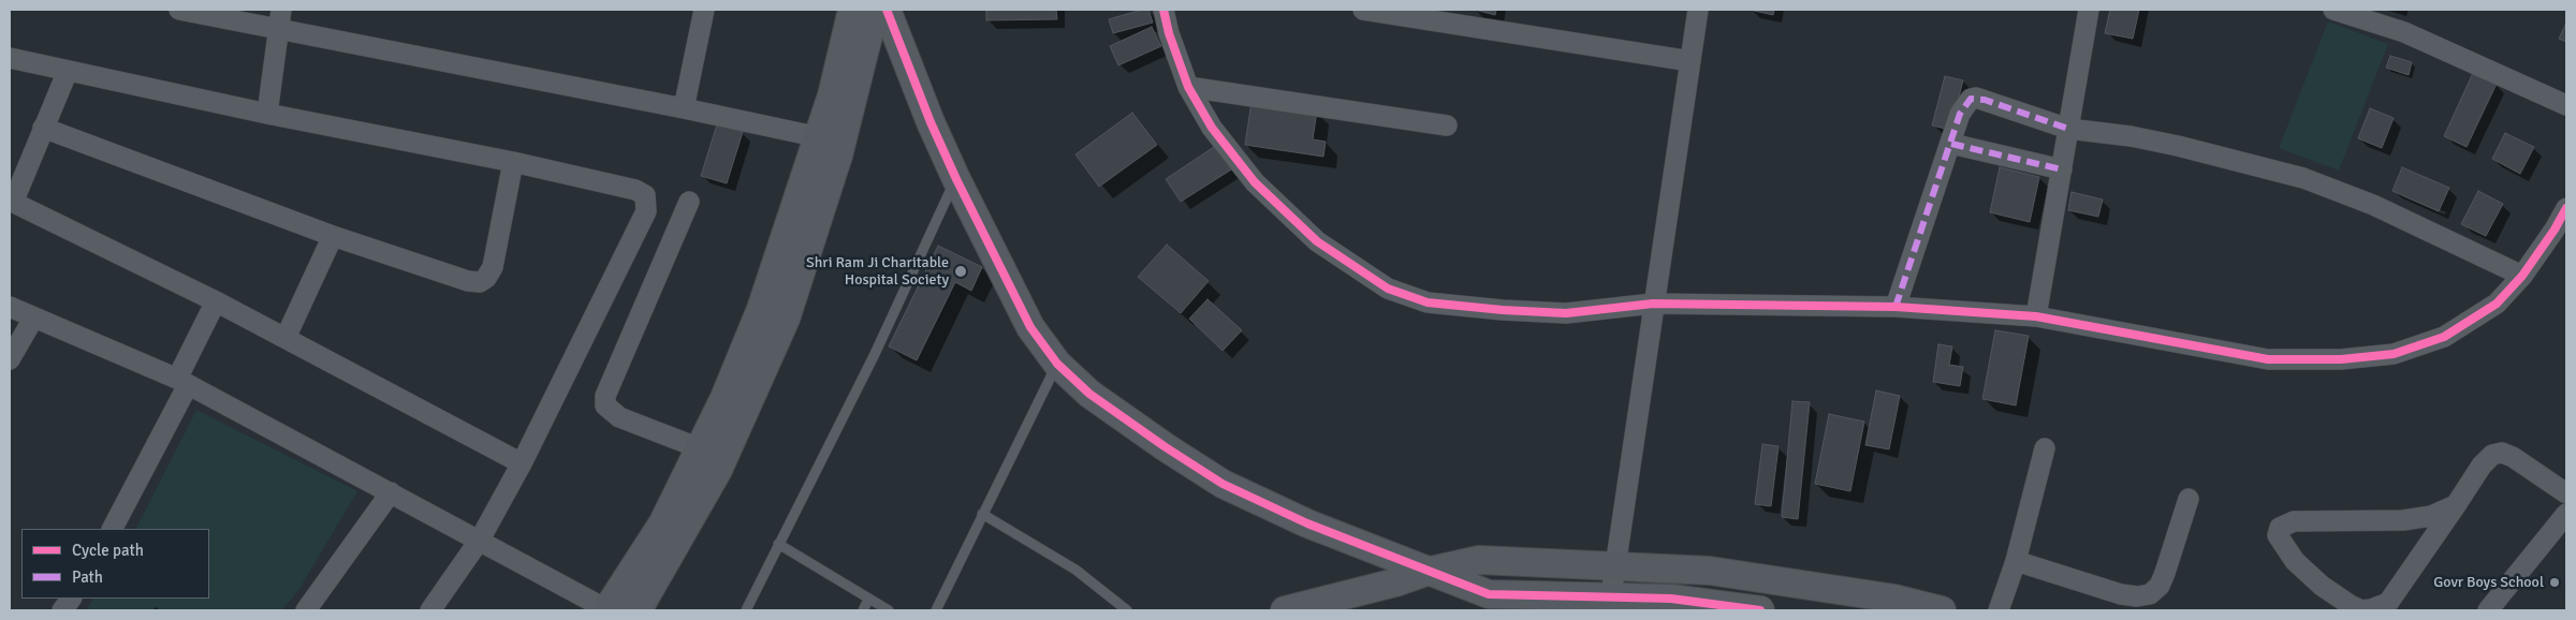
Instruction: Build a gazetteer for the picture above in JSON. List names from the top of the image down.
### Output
{
  "places": ["Shri Ram Ji Charitable Hospital Society", "Govr Boys School"],
  "legend": ["Cycle path", "Path"]
}
